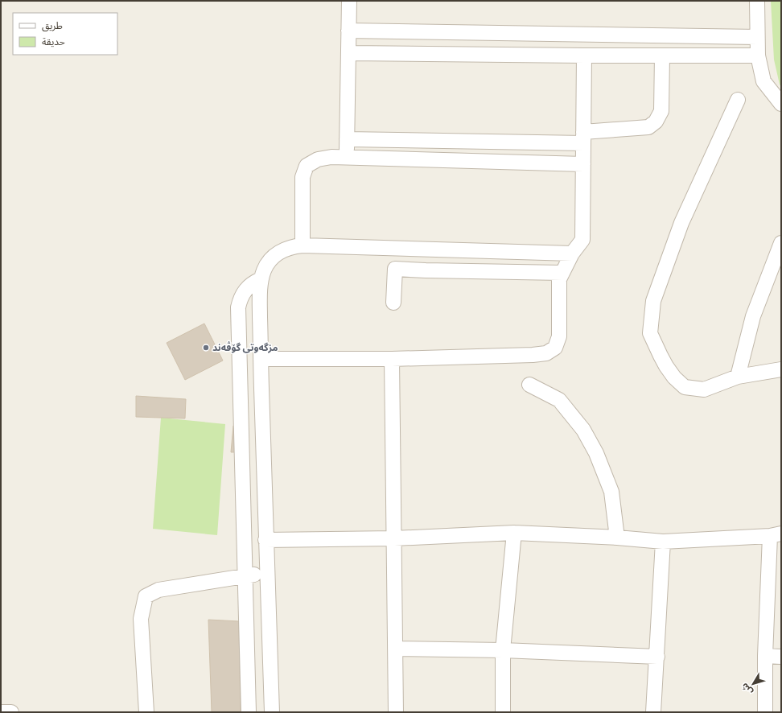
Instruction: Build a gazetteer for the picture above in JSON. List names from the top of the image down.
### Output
{
  "places": ["مزگەوتی گۆڤەند"],
  "legend": ["طريق", "حديقة"],
  "north": "bottom left"
}
